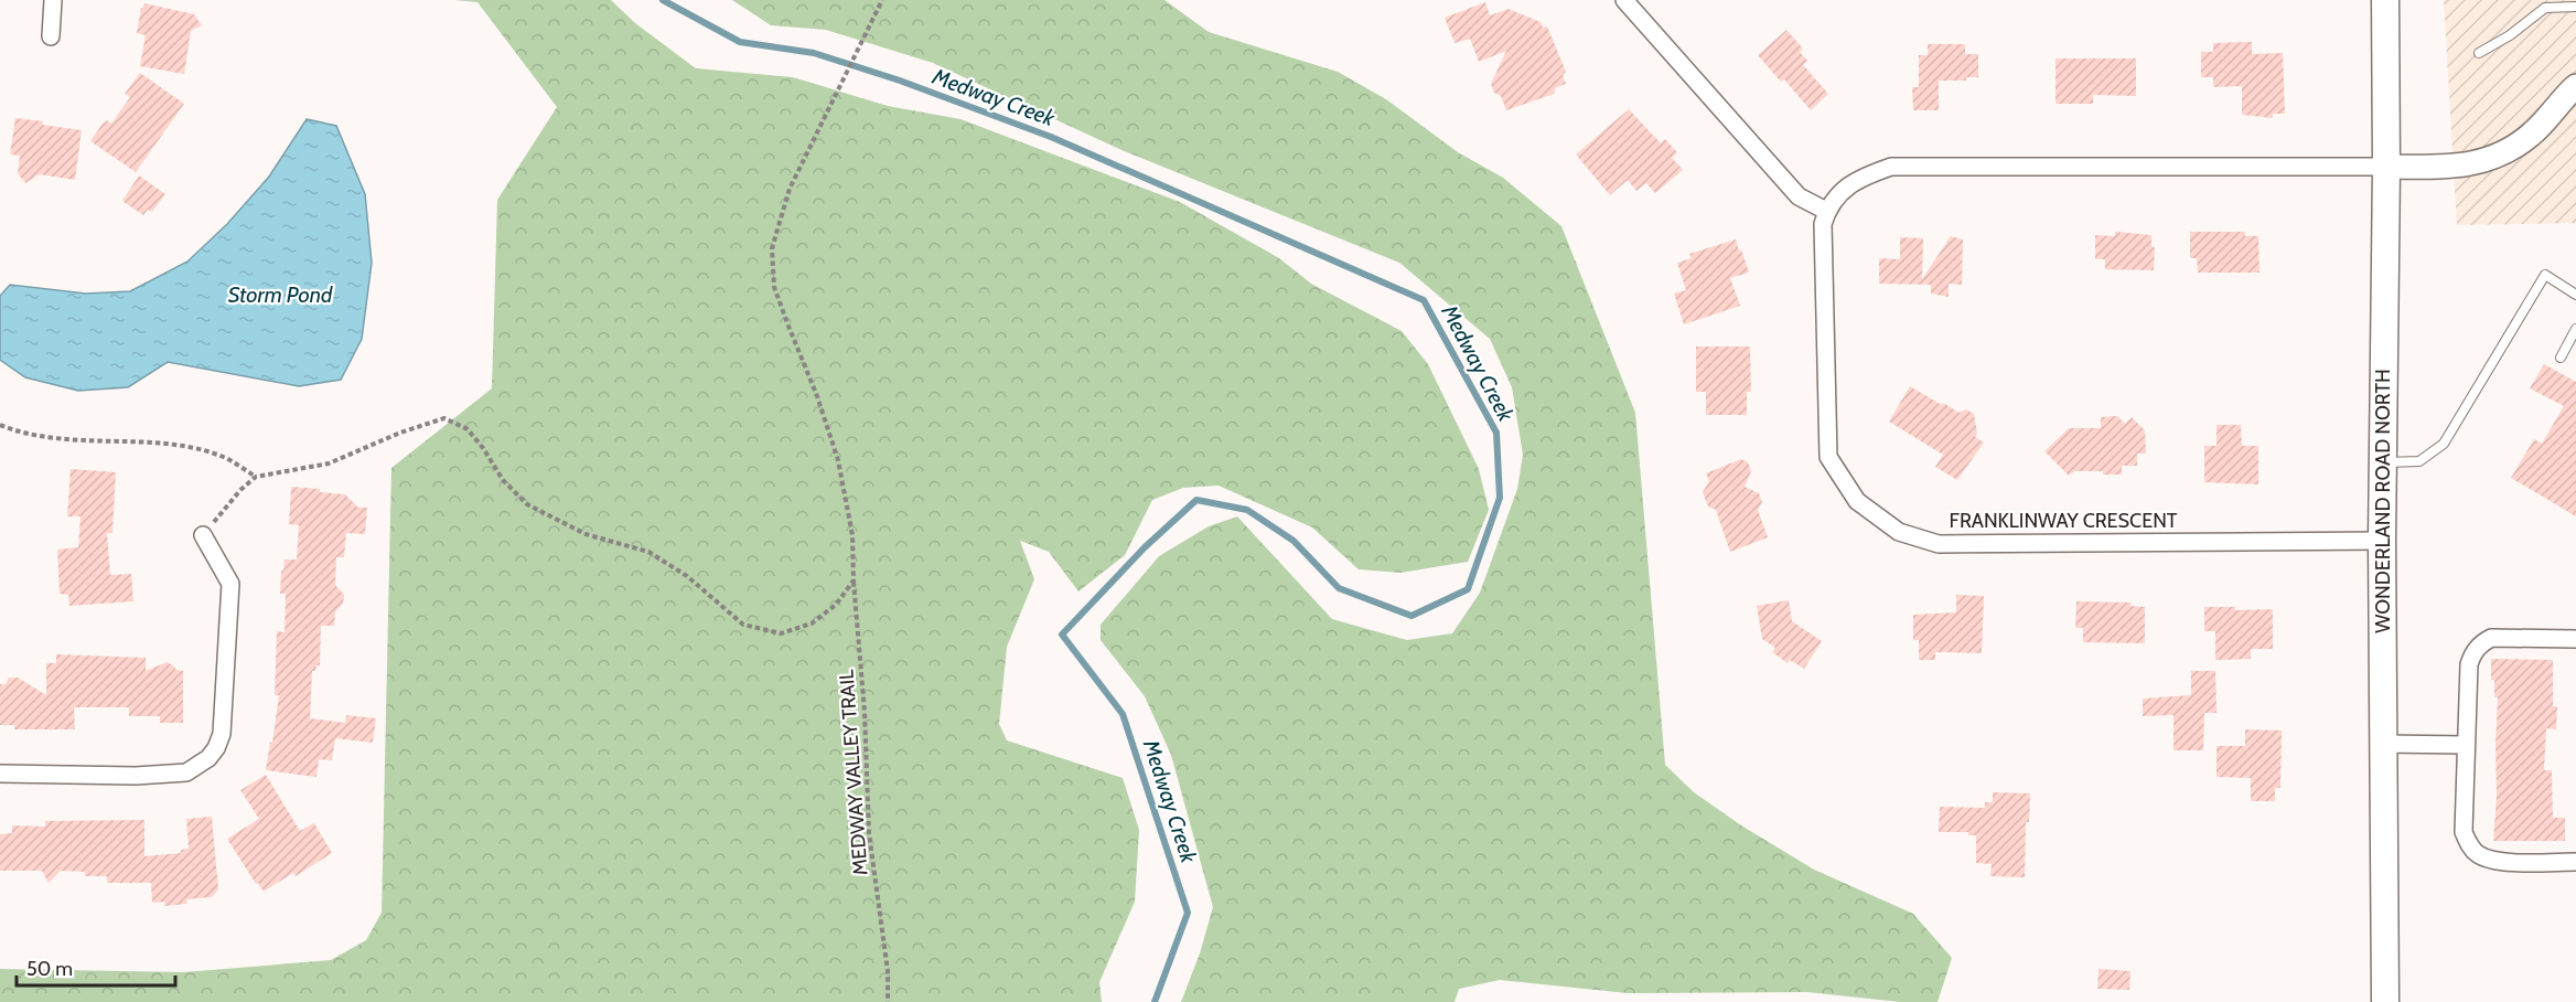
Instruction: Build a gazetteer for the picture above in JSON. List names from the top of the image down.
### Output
{
  "streets": {
    "main road": ["WONDERLAND ROAD NORTH"],
    "street": ["FRANKLINWAY CRESCENT"],
    "path": ["MEDWAY VALLEY TRAIL"]
  },
  "crossings": [
    ["WONDERLAND ROAD NORTH", "FRANKLINWAY CRESCENT"]
  ],
  "water": ["Medway Creek", "Storm Pond"],
  "scale_bar": "50 m"
}
